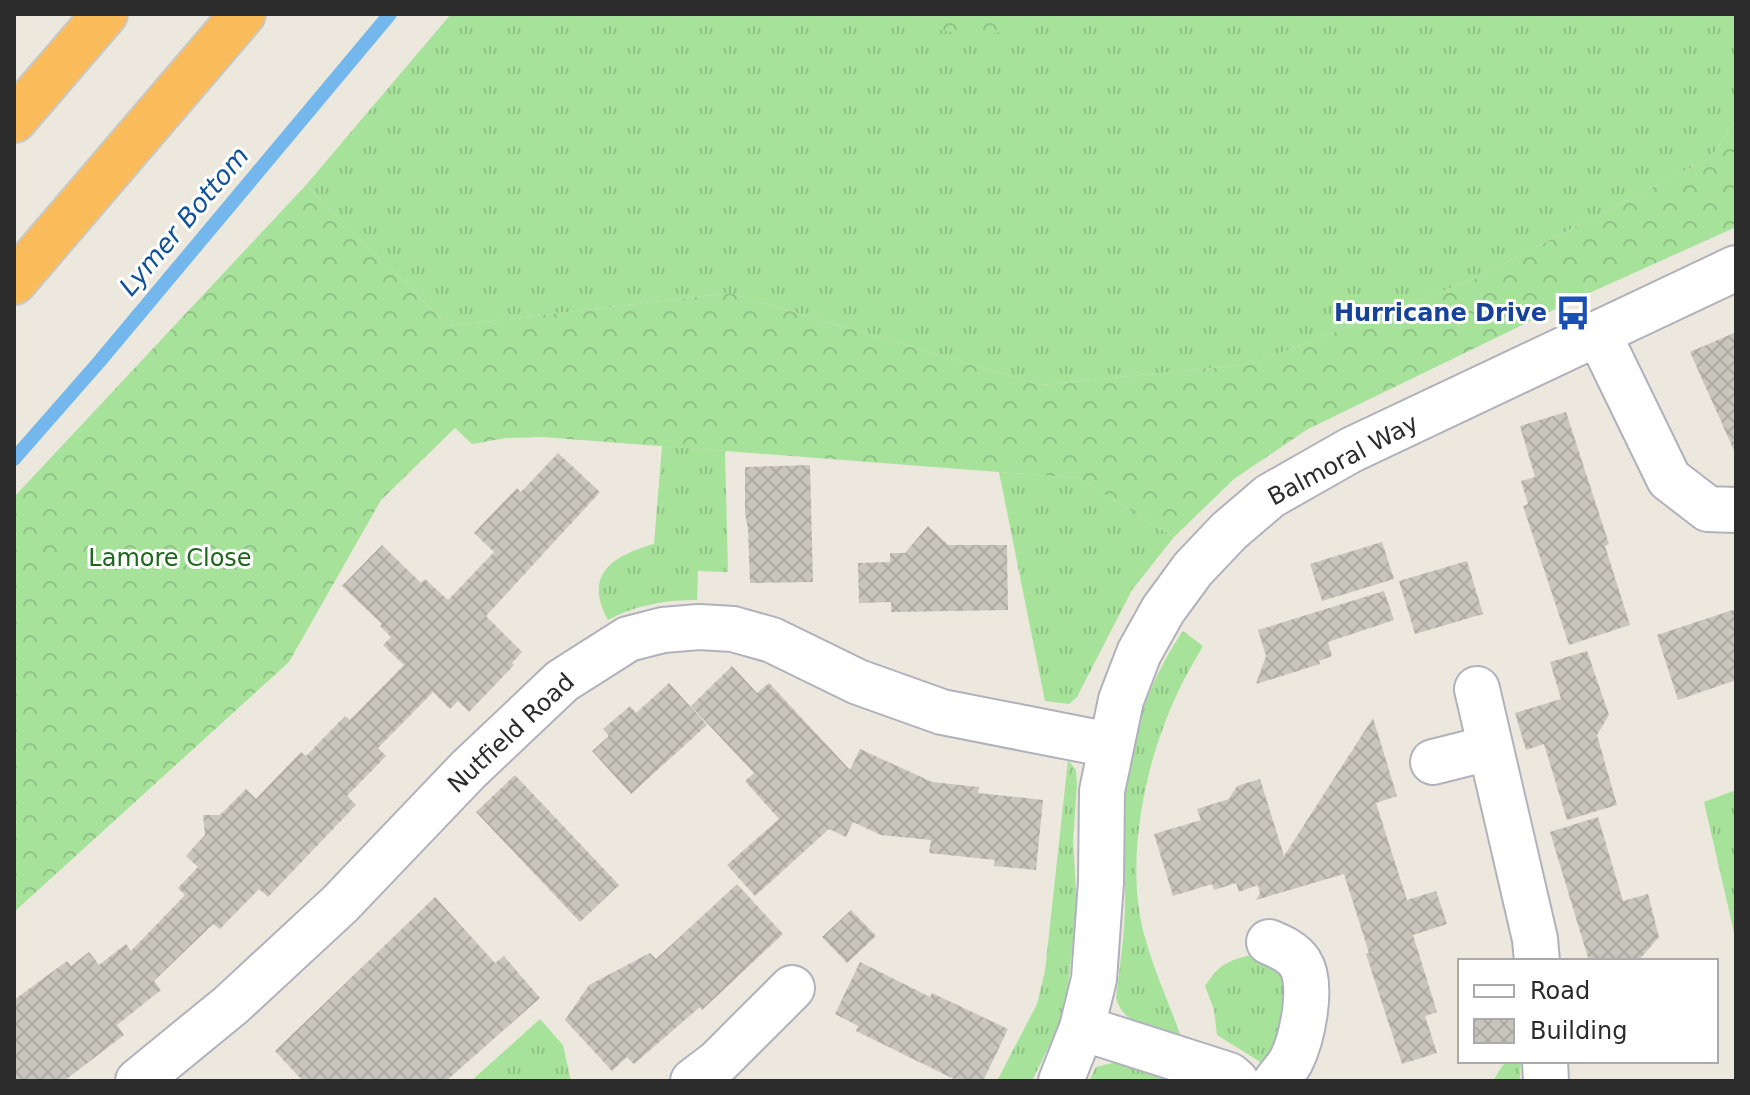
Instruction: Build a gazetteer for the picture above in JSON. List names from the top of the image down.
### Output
{
  "streets": {
    "street": ["Balmoral Way", "Nutfield Road"]
  },
  "crossings": [
    ["Balmoral Way", "Nutfield Road"]
  ],
  "water": ["Lymer Bottom"],
  "parks": ["Lamore Close"],
  "places": {
    "bus stop": ["Hurricane Drive"]
  },
  "legend": ["Road", "Building"]
}
